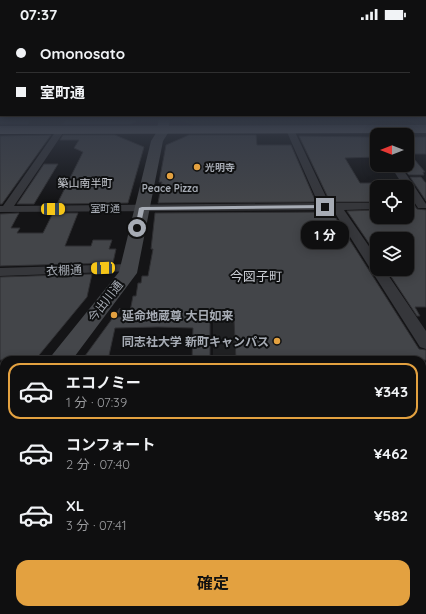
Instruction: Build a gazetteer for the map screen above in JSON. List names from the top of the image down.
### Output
{
  "streets": {
    "main road": ["今出川通"],
    "street": ["室町通", "衣棚通"]
  },
  "crossings": [
    ["室町通", "今出川通"],
    ["衣棚通", "今出川通"]
  ],
  "districts": ["築山南半町", "今図子町"],
  "places": [
    "光明寺",
    "Peace Pizza",
    "延命地蔵尊 大日如来",
    "同志社大学 新町キャンパス"
  ],
  "north": "left",
  "page": {
    "status": "07:37",
    "banner": ["Omonosato", "室町通"],
    "bubble": "1 分",
    "list": [
      {
        "name": "エコノミー",
        "note": "1 分 · 07:39",
        "value": "¥343"
      },
      {
        "name": "コンフォート",
        "note": "2 分 · 07:40",
        "value": "¥462"
      },
      {
        "name": "XL",
        "note": "3 分 · 07:41",
        "value": "¥582"
      }
    ],
    "buttons": "確定"
  }
}
